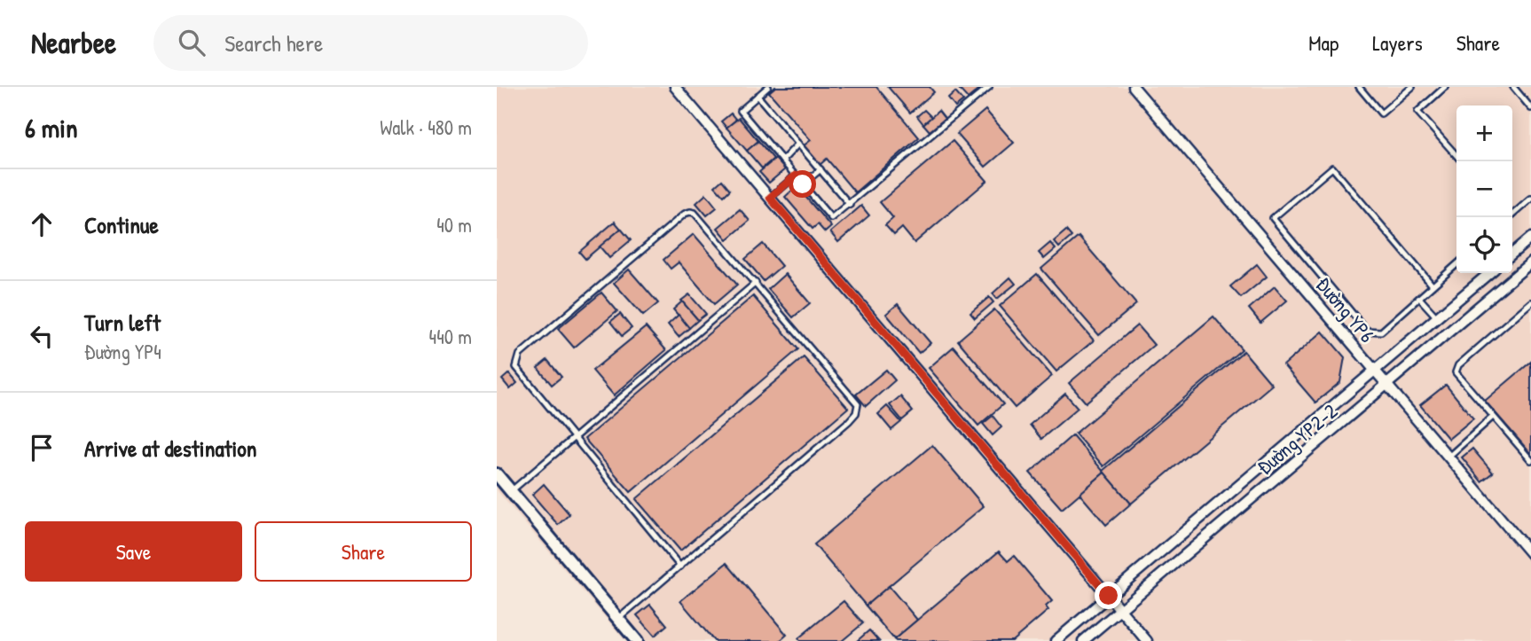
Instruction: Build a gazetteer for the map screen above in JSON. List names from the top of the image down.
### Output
{
  "streets": {
    "street": ["Đường YP6", "Đường YP2-2"]
  },
  "crossings": [
    ["Đường YP6", "Đường YP2-2"]
  ],
  "page": {
    "header": "Nearbee",
    "search": "Search here",
    "nav": ["Map", "Layers", "Share"],
    "heading": ["6 min", "Walk · 480 m"],
    "map_buttons": ["+", "−"],
    "list": [
      ["Continue", "40 m"],
      ["Turn left", "Đường YP4", "440 m"],
      "Arrive at destination"
    ],
    "buttons": ["Save", "Share"]
  }
}
